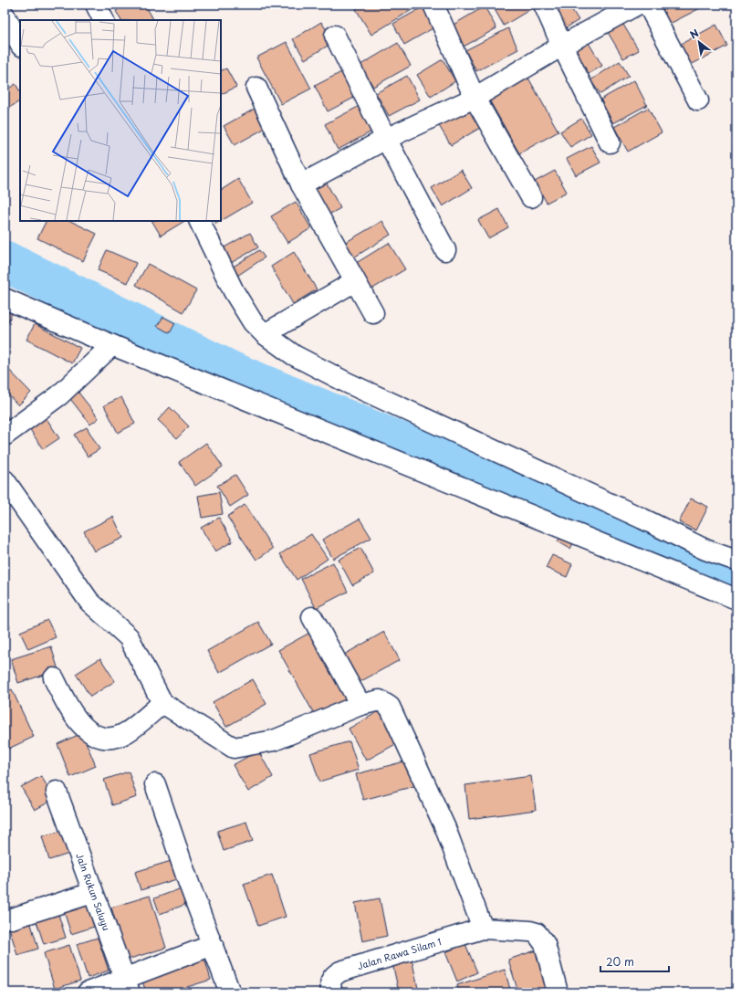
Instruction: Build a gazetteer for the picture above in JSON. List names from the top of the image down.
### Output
{
  "streets": {
    "street": ["Jaln Rukun Saluyu", "Jalan Rawa Silam 1"]
  },
  "scale_bar": "20 m",
  "north": "top left"
}
